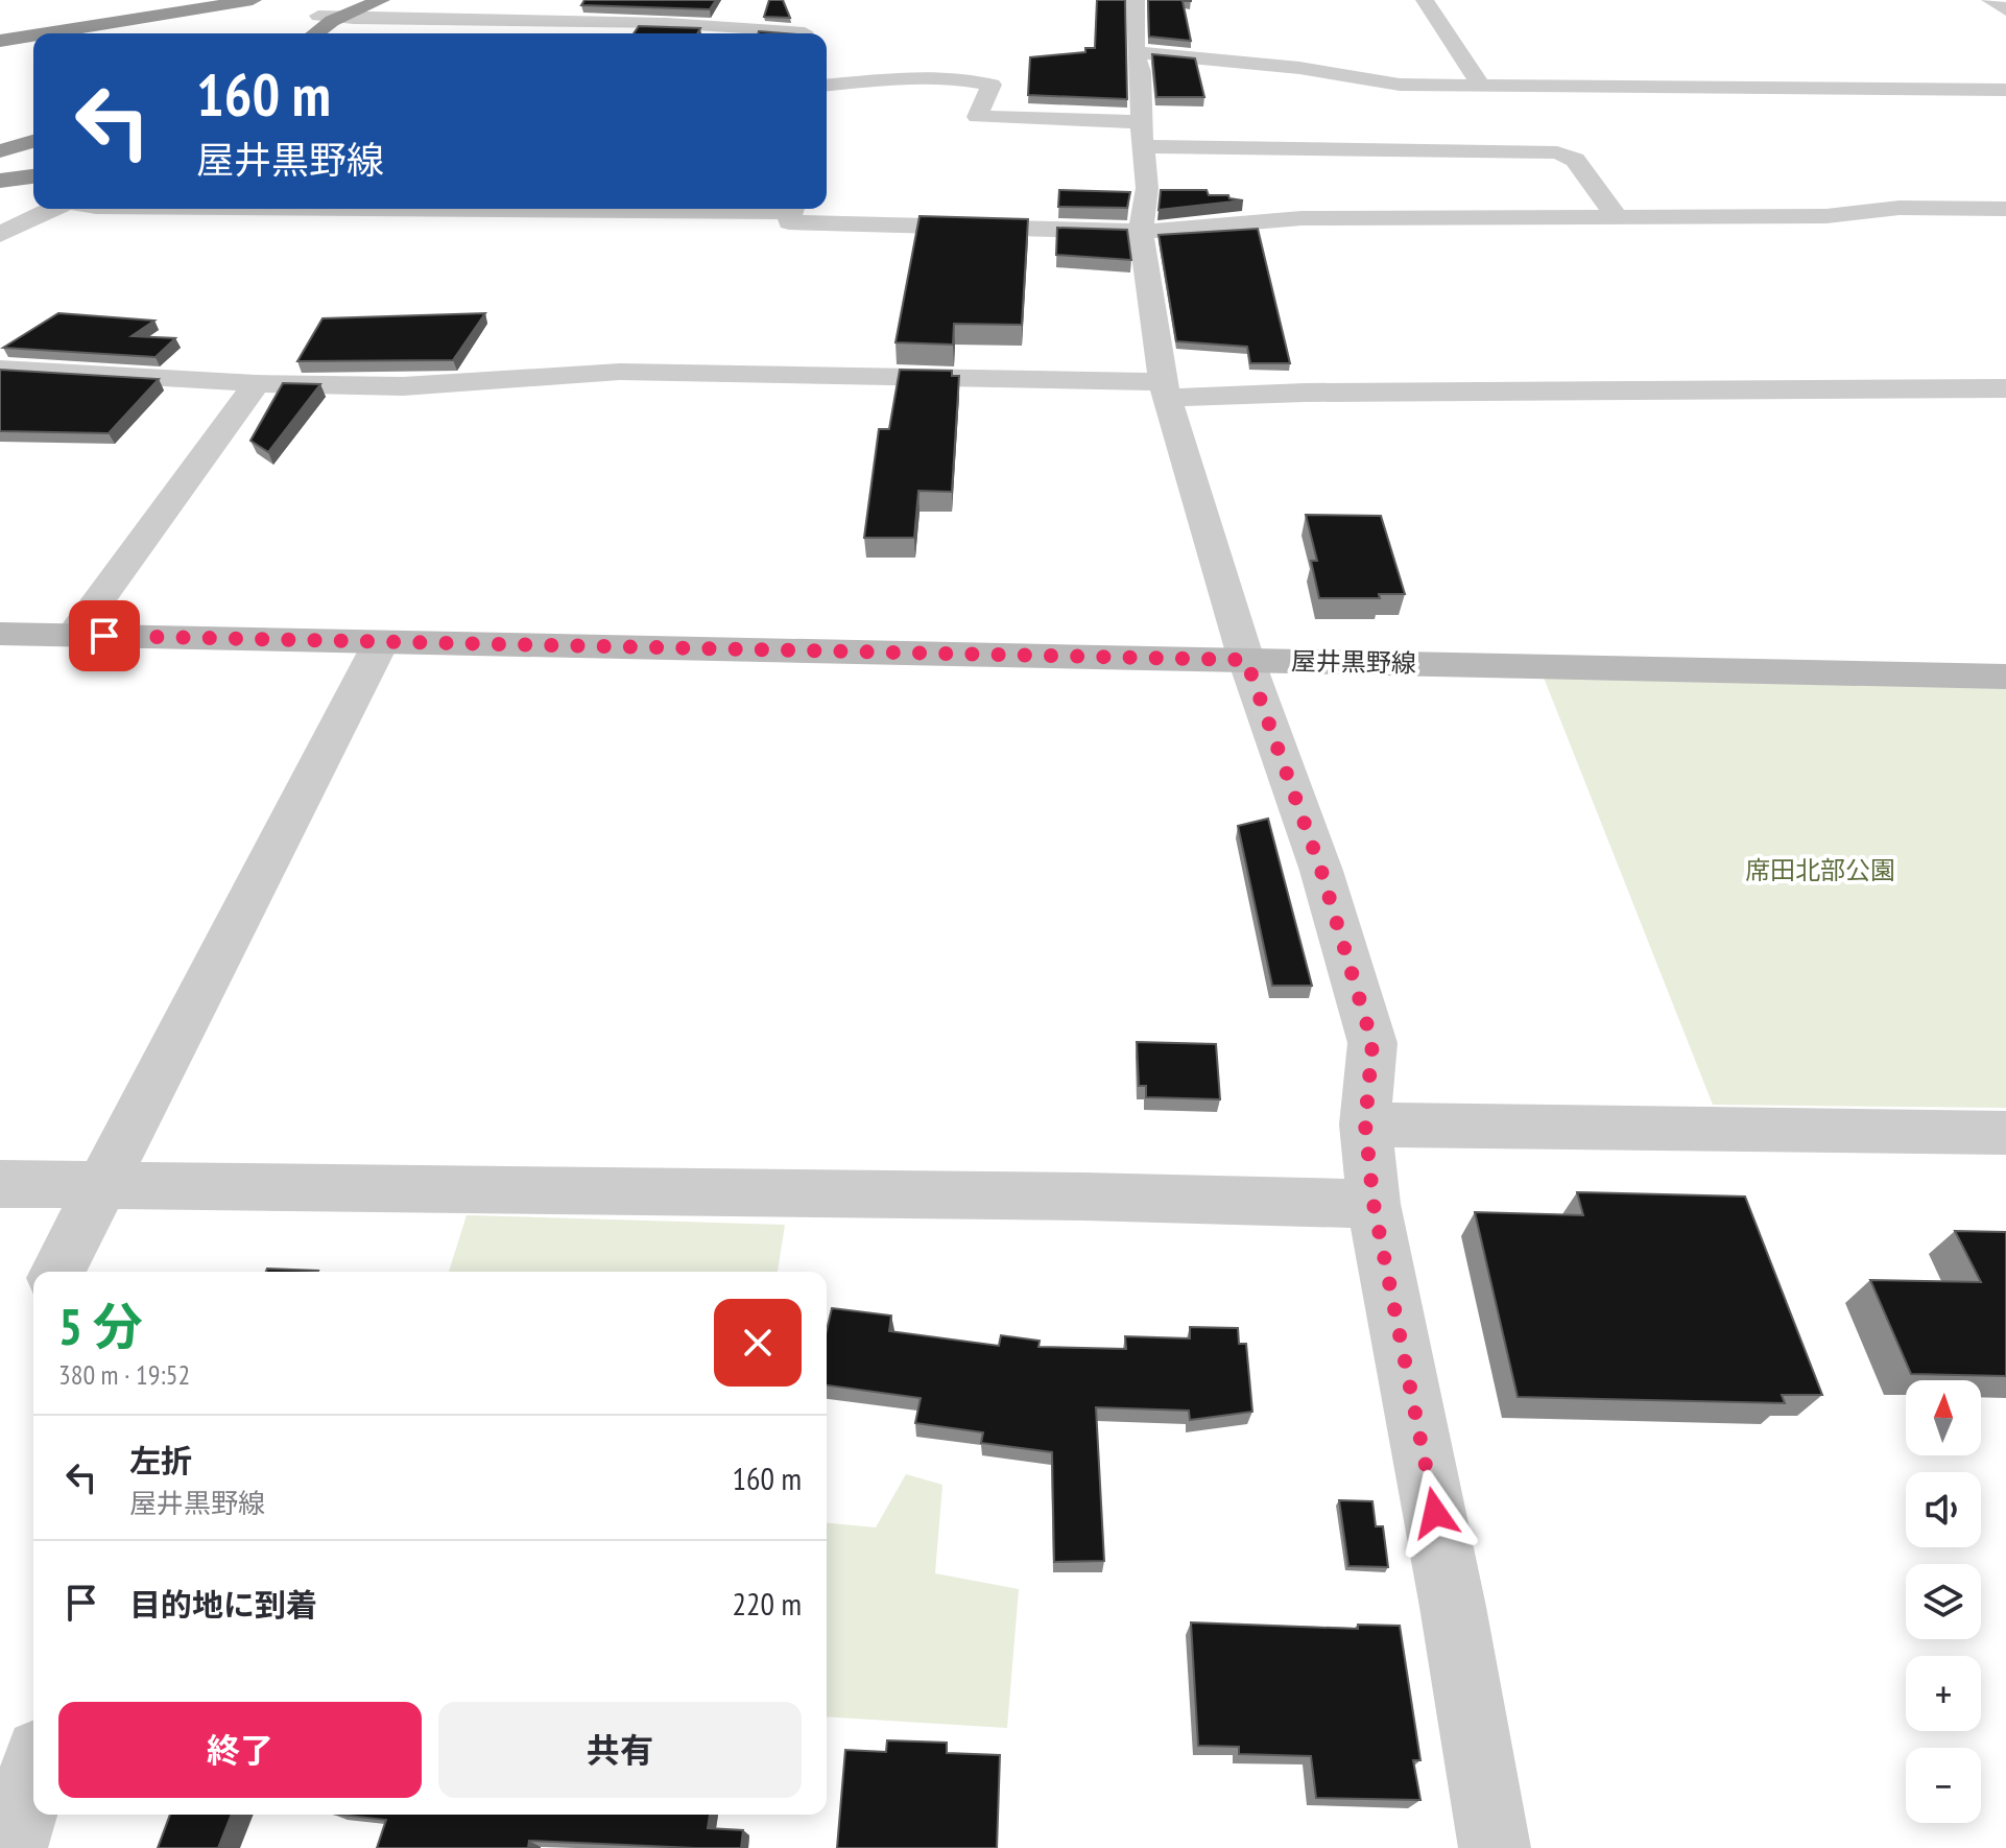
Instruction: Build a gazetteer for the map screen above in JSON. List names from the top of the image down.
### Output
{
  "streets": {
    "main road": ["屋井黒野線"]
  },
  "parks": ["席田北部公園"],
  "north": "top",
  "page": {
    "turn": ["160 m", "屋井黒野線"],
    "heading": ["5 分", "380 m · 19:52"],
    "map_buttons": ["+", "−"],
    "list": [
      {
        "name": "左折",
        "note": "屋井黒野線",
        "value": "160 m"
      },
      {
        "name": "目的地に到着",
        "value": "220 m"
      }
    ],
    "buttons": ["終了", "共有"]
  }
}
